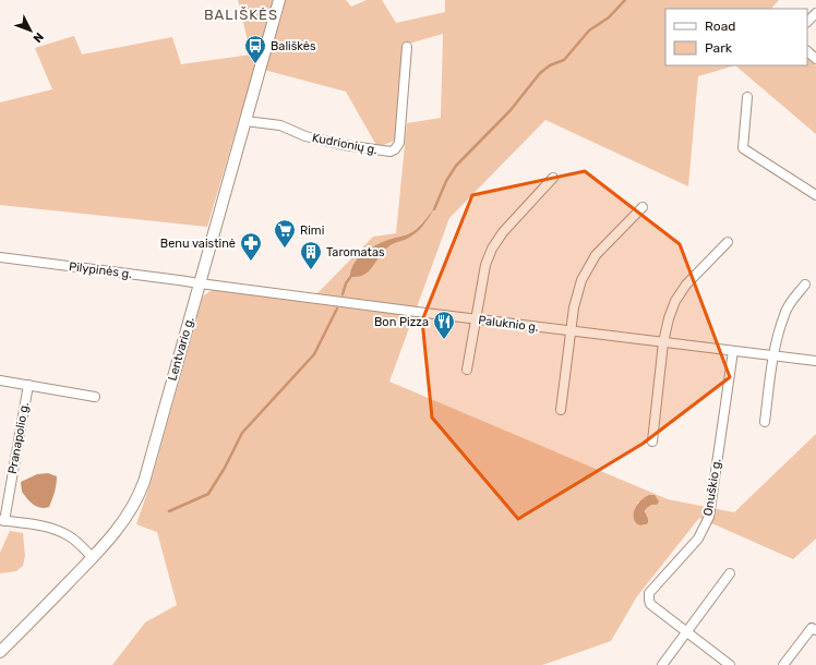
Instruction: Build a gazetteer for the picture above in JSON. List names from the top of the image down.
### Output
{
  "streets": {
    "main road": ["Lentvario g."],
    "street": [
      "Kudrionių g.",
      "Pilypinės g.",
      "Paluknio g.",
      "Pranapolio g.",
      "Onuškio g."
    ]
  },
  "crossings": [
    ["Kudrionių g.", "Lentvario g."],
    ["Pilypinės g.", "Paluknio g."],
    ["Pilypinės g.", "Lentvario g."],
    ["Paluknio g.", "Lentvario g."],
    ["Paluknio g.", "Onuškio g."]
  ],
  "districts": ["BALIŠKĖS"],
  "places": {
    "bus stop": ["Bališkės"],
    "supermarket": ["Rimi"],
    "pharmacy": ["Benu vaistinė"],
    "building": ["Taromatas"],
    "restaurant": ["Bon Pizza"]
  },
  "legend": ["Road", "Park"],
  "north": "bottom right"
}
